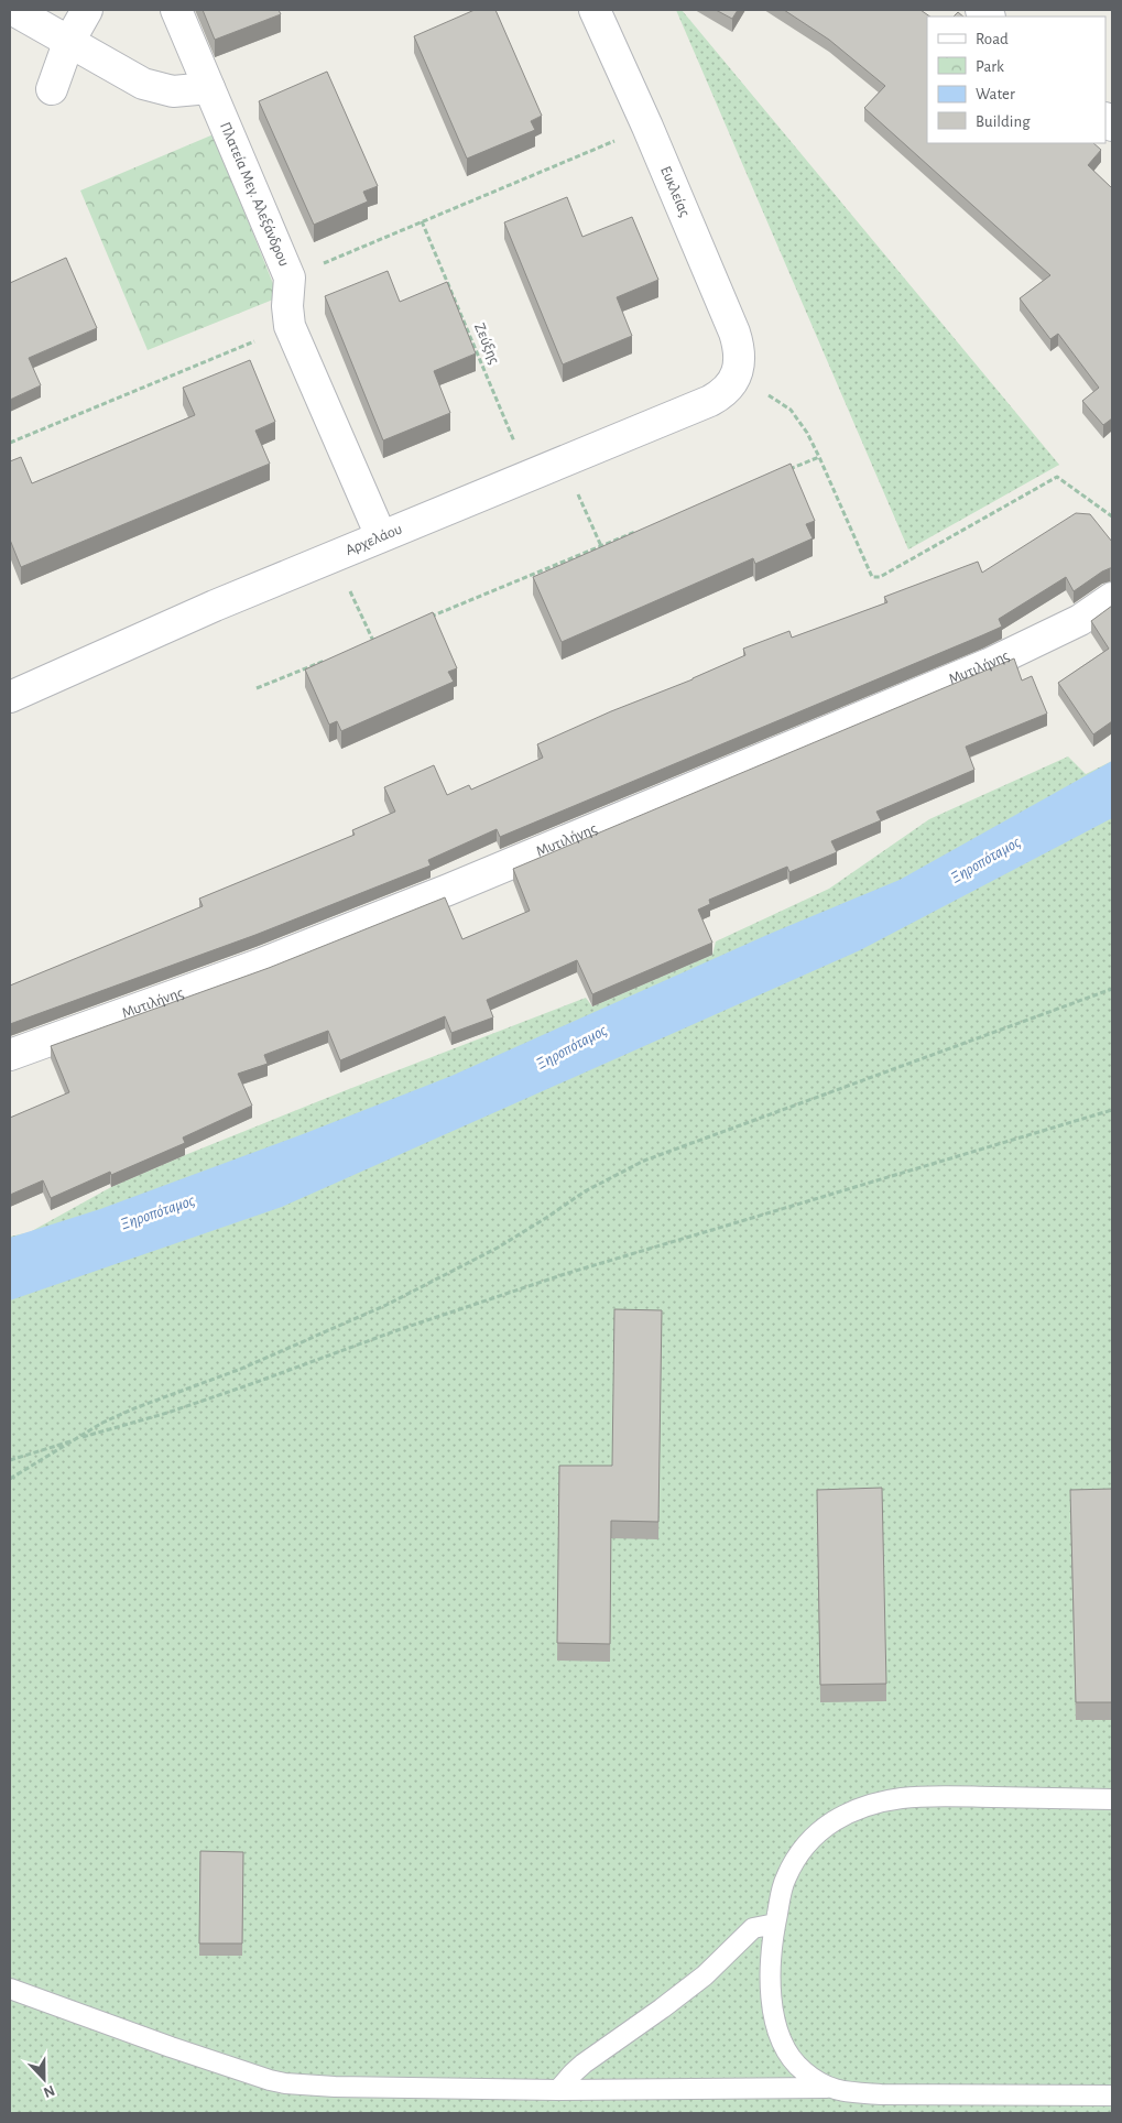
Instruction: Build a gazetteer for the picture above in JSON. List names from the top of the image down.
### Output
{
  "streets": {
    "street": [
      "Ευκλείας",
      "Πλατεία Μεγ. Αλεξάνδρου",
      "Αρχελάου",
      "Μυτιλήνης"
    ],
    "path": ["Ζεύξης"]
  },
  "crossings": [
    ["Ευκλείας", "Αρχελάου"],
    ["Πλατεία Μεγ. Αλεξάνδρου", "Αρχελάου"],
    ["Ζεύξης", "Αρχελάου"]
  ],
  "water": ["Ξηροπόταμος"],
  "legend": [
    "Road",
    "Park",
    "Water",
    "Building"
  ],
  "north": "bottom"
}
